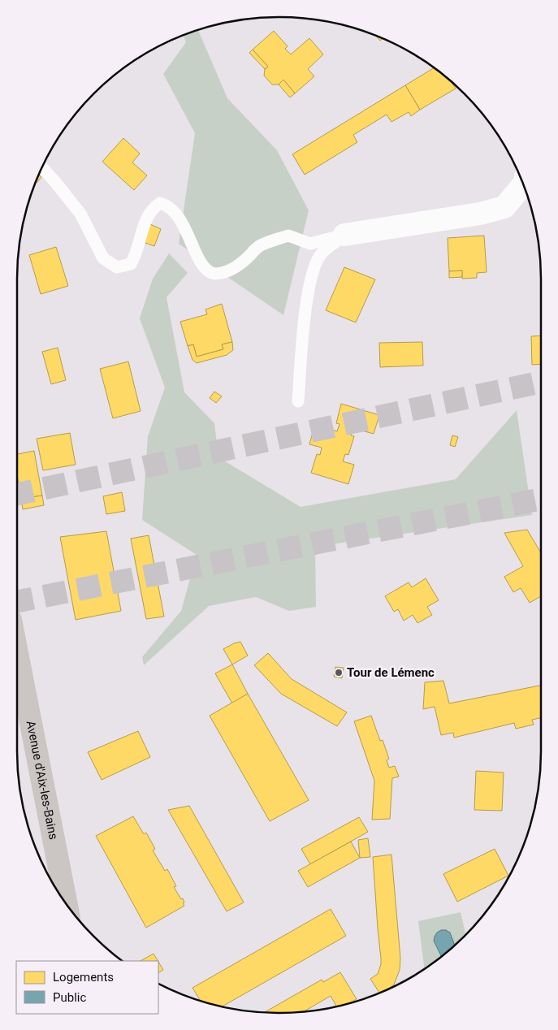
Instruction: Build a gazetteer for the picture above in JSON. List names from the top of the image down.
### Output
{
  "streets": {
    "main road": ["Avenue d'Aix-les-Bains"]
  },
  "places": ["Tour de Lémenc"],
  "legend": ["Logements", "Public"]
}
